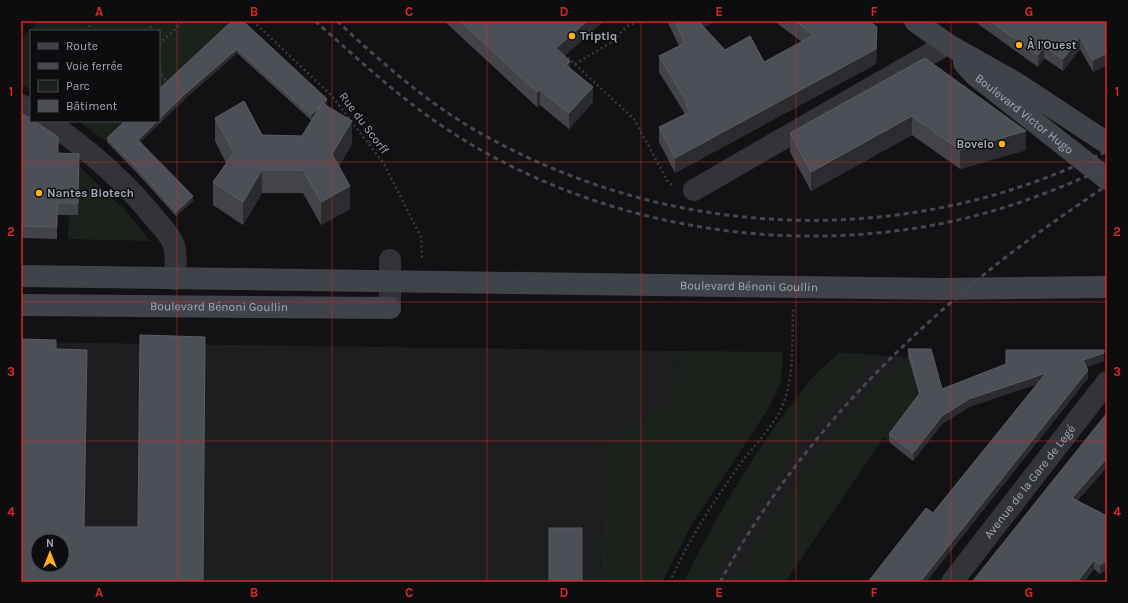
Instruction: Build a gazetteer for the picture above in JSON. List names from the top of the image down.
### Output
{
  "streets": {
    "street": ["Boulevard Victor Hugo", "Boulevard Bénoni Goullin", "Avenue de la Gare de Legé"],
    "path": ["Rue du Scorff"]
  },
  "places": [
    "Triptiq",
    "À l'Ouest",
    "Bovelo",
    "Nantes Biotech"
  ],
  "legend": [
    "Route",
    "Voie ferrée",
    "Parc",
    "Bâtiment"
  ],
  "north": "top",
  "grid": {
    "columns": [
      "A",
      "B",
      "C",
      "D",
      "E",
      "F",
      "G"
    ],
    "rows": [
      "1",
      "2",
      "3",
      "4"
    ]
  }
}
